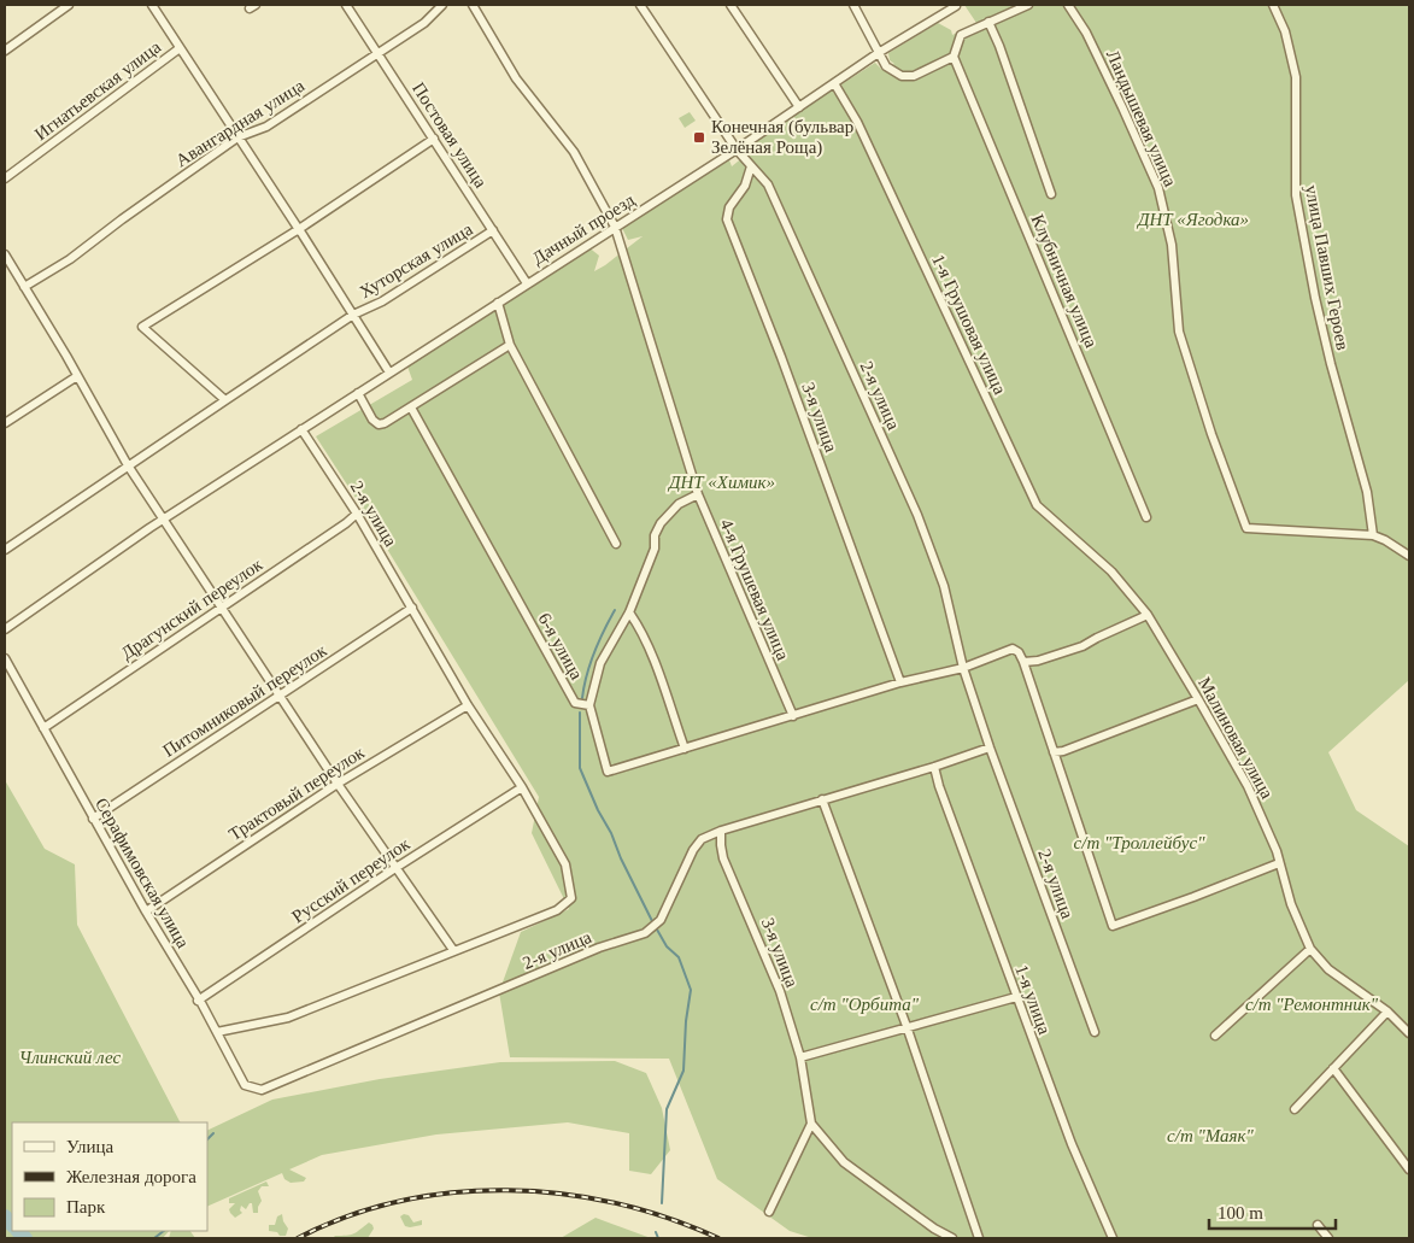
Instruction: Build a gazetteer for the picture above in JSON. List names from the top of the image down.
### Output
{
  "streets": {
    "street": [
      "Игнатьевская улица",
      "Ландышевая улица",
      "Авангардная улица",
      "Постовая улица",
      "Дачный проезд",
      "Хуторская улица",
      "улица Павших Героев",
      "Клубничная улица",
      "1-я Грушовая улица",
      "2-я улица",
      "3-я улица",
      "4-я Грушевая улица",
      "Драгунский переулок",
      "6-я улица",
      "Питомниковый переулок",
      "Малиновая улица",
      "Трактовый переулок",
      "Серафимовская улица",
      "Русский переулок",
      "1-я улица"
    ]
  },
  "crossings": [
    ["Ландышевая улица", "улица Павших Героев"],
    ["Авангардная улица", "Постовая улица"],
    ["Постовая улица", "Дачный проезд"],
    ["Постовая улица", "Хуторская улица"],
    ["Дачный проезд", "1-я Грушовая улица"],
    ["Дачный проезд", "2-я улица"],
    ["Дачный проезд", "4-я Грушевая улица"],
    ["1-я Грушовая улица", "Малиновая улица"],
    ["2-я улица", "3-я улица"],
    ["2-я улица", "Драгунский переулок"],
    ["2-я улица", "Питомниковый переулок"],
    ["2-я улица", "Трактовый переулок"],
    ["2-я улица", "Серафимовская улица"],
    ["2-я улица", "Русский переулок"],
    ["2-я улица", "1-я улица"],
    ["4-я Грушевая улица", "6-я улица"],
    ["Драгунский переулок", "Серафимовская улица"],
    ["Питомниковый переулок", "Серафимовская улица"],
    ["Трактовый переулок", "Серафимовская улица"],
    ["Серафимовская улица", "Русский переулок"]
  ],
  "parks": [
    "ДНТ «Ягодка»",
    "ДНТ «Химик»",
    "с/т \"Троллейбус\"",
    "с/т \"Орбита\"",
    "с/т \"Ремонтник\"",
    "Члинский лес",
    "с/т \"Маяк\""
  ],
  "places": {
    "transit": ["Конечная (бульвар Зелёная Роща)"]
  },
  "legend": ["Улица", "Железная дорога", "Парк"],
  "scale_bar": "100 m"
}
